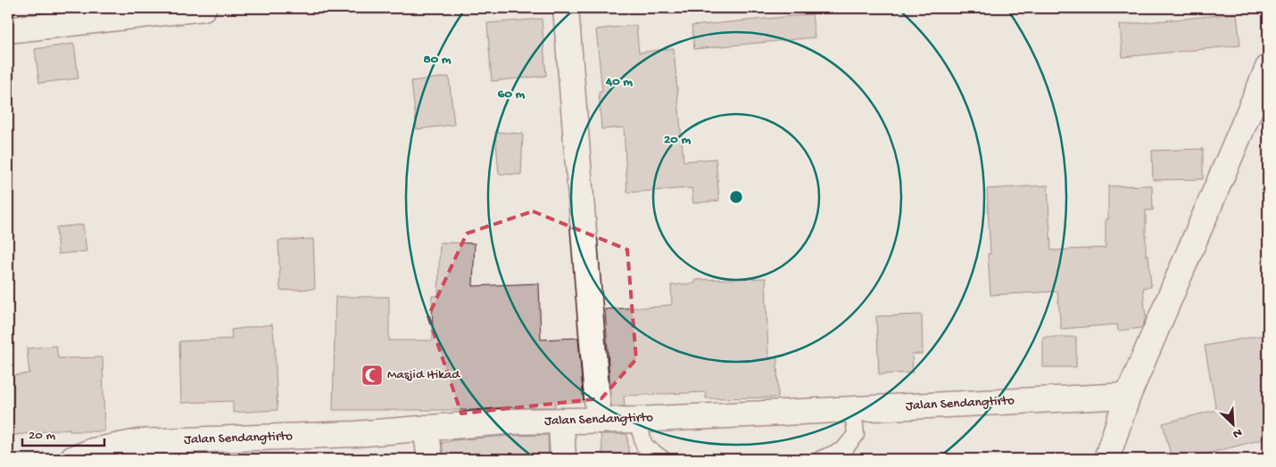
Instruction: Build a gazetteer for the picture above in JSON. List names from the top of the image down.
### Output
{
  "streets": {
    "street": ["Jalan Sendangtirto"]
  },
  "places": {
    "mosque": ["Masjid Itikad"]
  },
  "scale_bar": "20 m",
  "north": "bottom right",
  "rings": [
    "80 m",
    "40 m",
    "60 m",
    "20 m"
  ]
}
